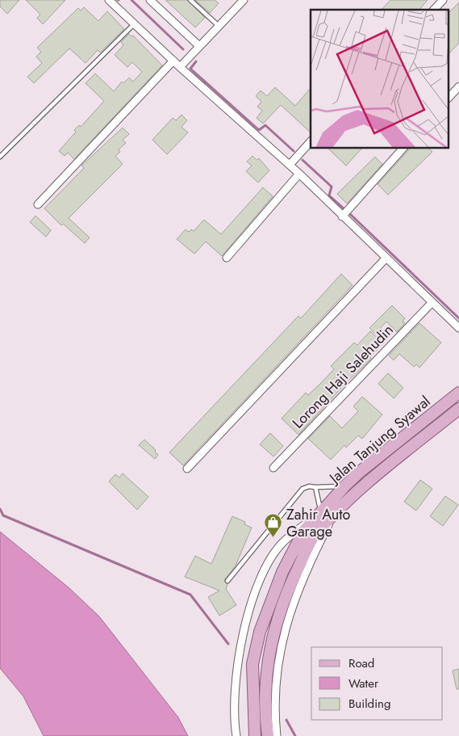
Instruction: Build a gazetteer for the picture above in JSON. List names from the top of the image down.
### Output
{
  "streets": {
    "main road": ["Jalan Tanjung Syawal"],
    "street": ["Lorong Haji Salehudin"]
  },
  "places": {
    "shop": ["Zahir Auto Garage"]
  },
  "legend": ["Road", "Water", "Building"]
}
